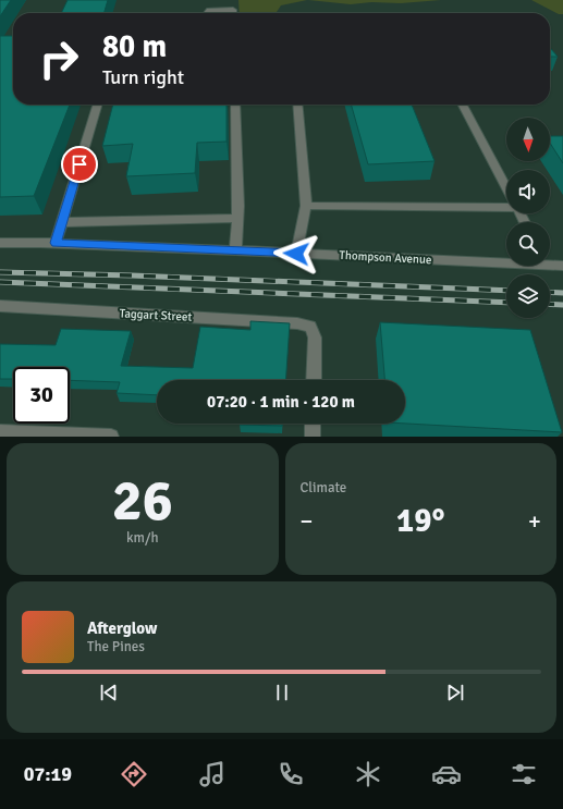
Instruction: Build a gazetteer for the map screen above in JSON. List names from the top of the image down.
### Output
{
  "streets": {
    "street": ["Thompson Avenue", "Taggart Street"]
  },
  "north": "bottom",
  "page": {
    "turn": ["80 m", "Turn right"],
    "limit": "30",
    "trip": "07:20 · 1 min · 120 m",
    "tile": [
      ["26", "km/h"],
      "Climate"
    ],
    "heat": ["−", "19°", "+"],
    "song": ["Afterglow", "The Pines"],
    "tabs": "07:19"
  }
}
